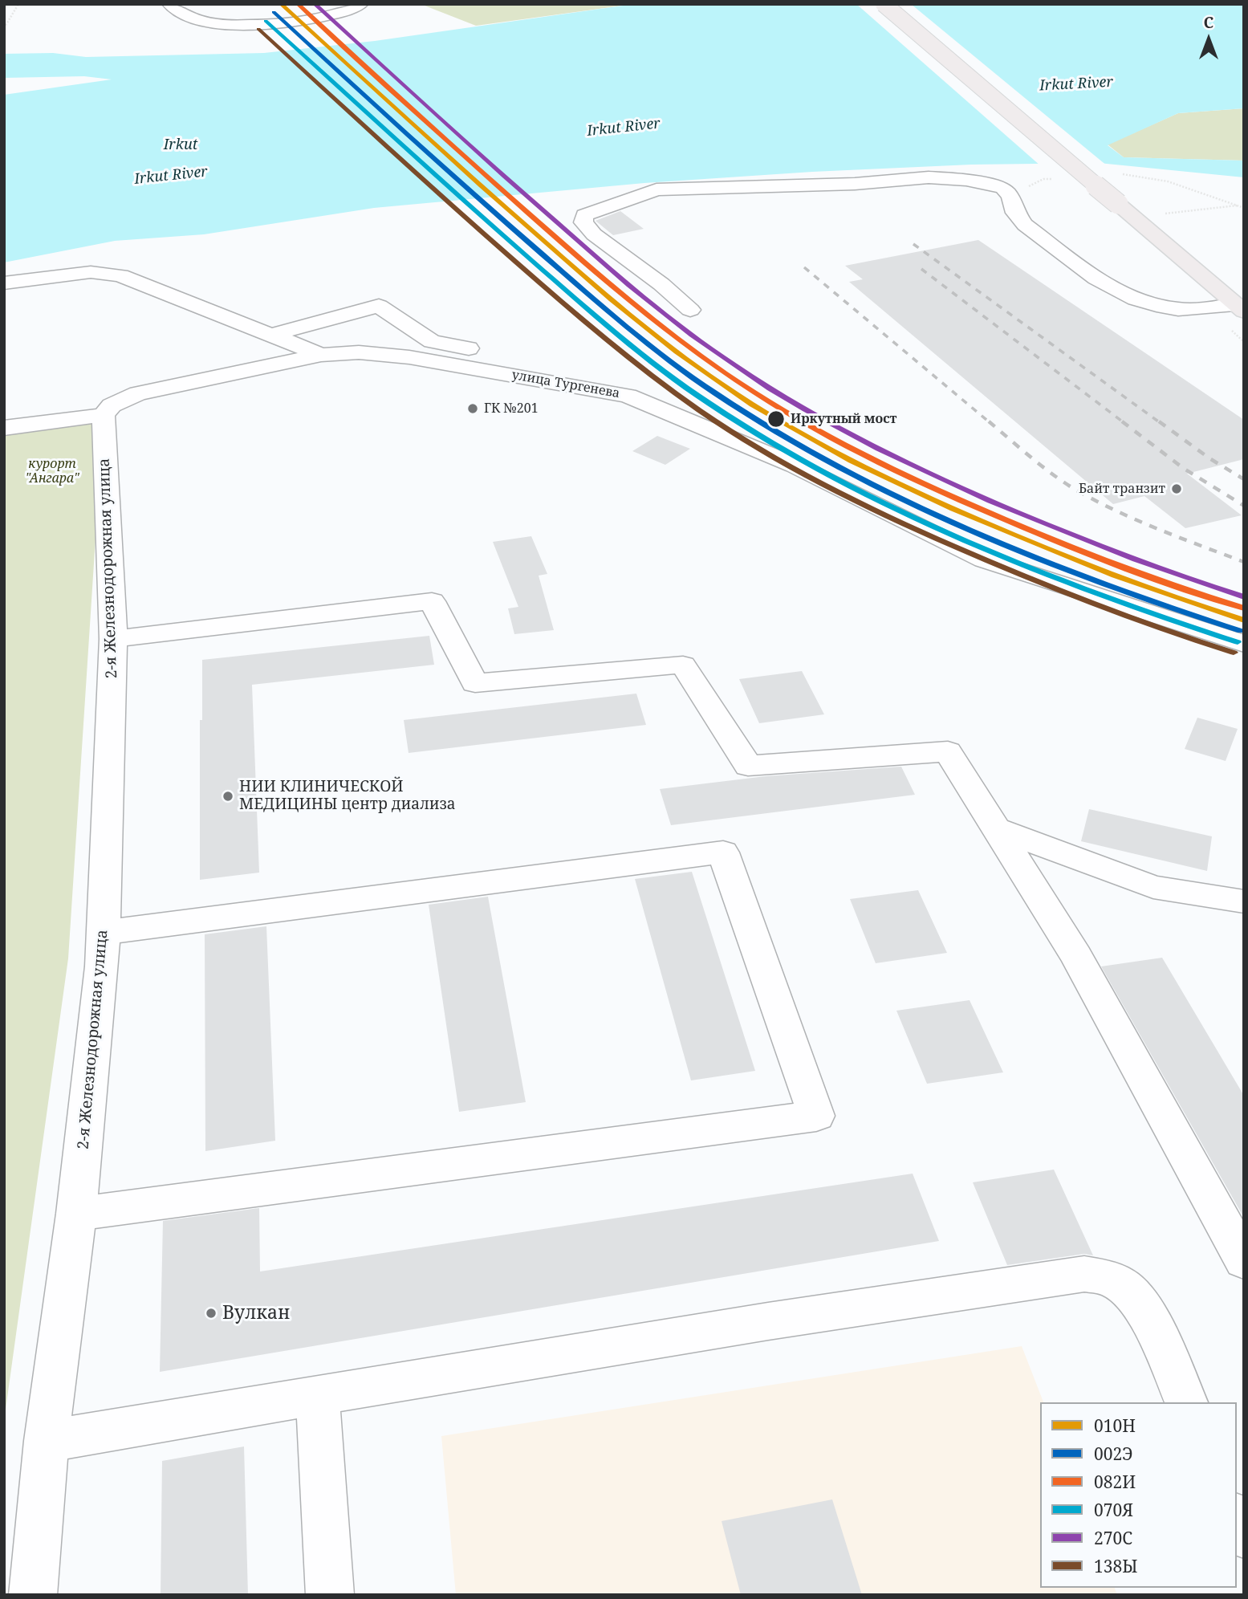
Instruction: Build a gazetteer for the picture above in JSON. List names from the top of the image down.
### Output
{
  "streets": {
    "street": ["улица Тургенева", "2-я Железнодорожная улица"]
  },
  "water": ["Irkut River", "Irkut"],
  "parks": ["курорт \"Ангара\""],
  "places": [
    "ГК №201",
    "Иркутный мост",
    "Байт транзит",
    "НИИ КЛИНИЧЕСКОЙ МЕДИЦИНЫ центр диализа",
    "Вулкан"
  ],
  "lines": [
    "transit line 010Н",
    "transit line 082И",
    "transit line 270С",
    "transit line 002Э",
    "transit line 070Я",
    "transit line 138Ы"
  ],
  "legend": [
    "010Н",
    "002Э",
    "082И",
    "070Я",
    "270С",
    "138Ы"
  ],
  "north": "top"
}
